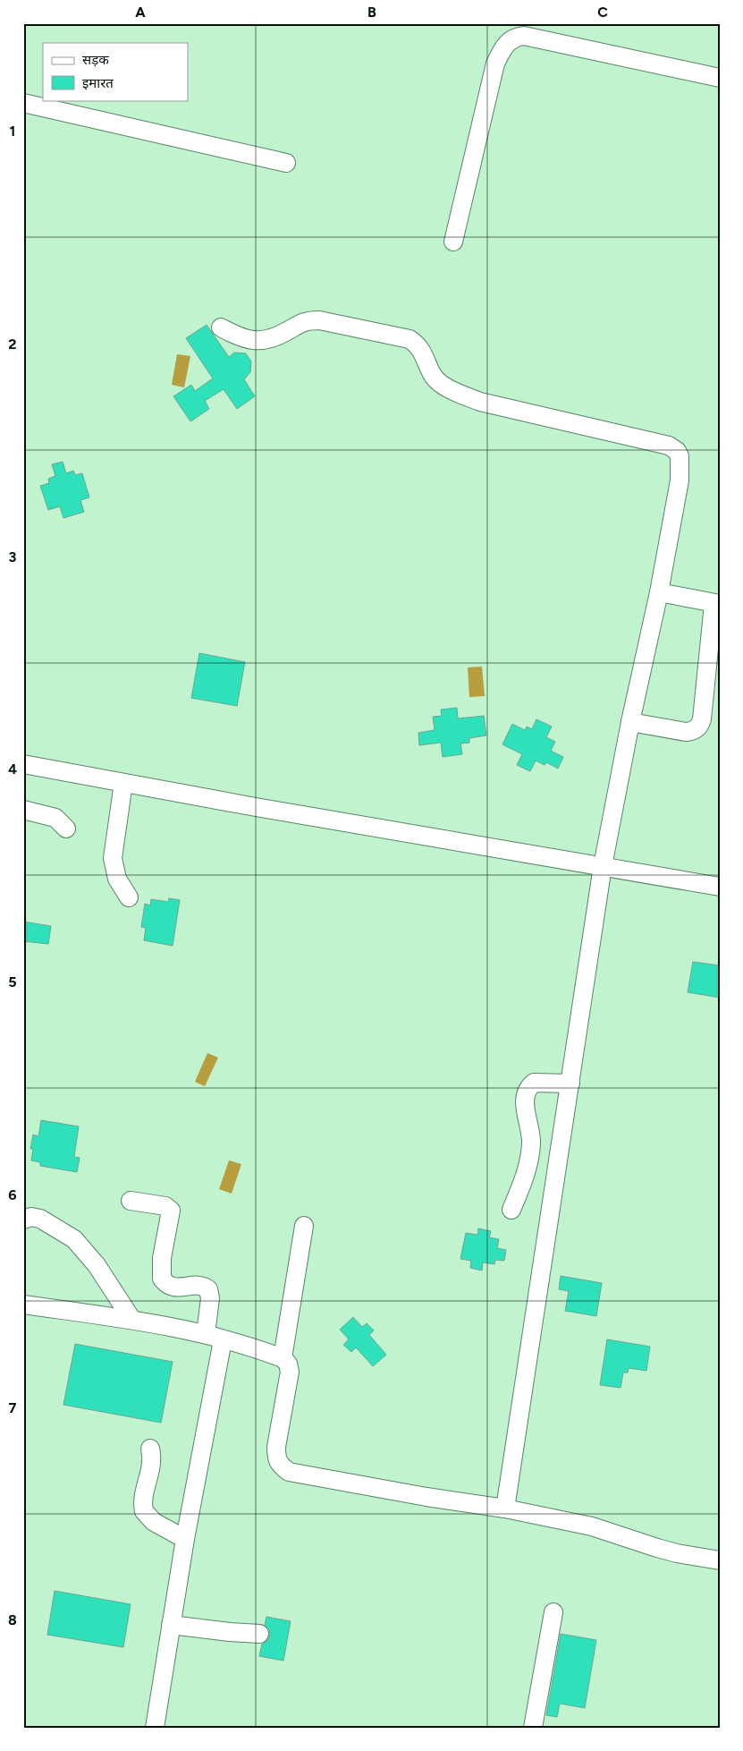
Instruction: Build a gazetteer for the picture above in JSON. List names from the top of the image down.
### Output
{
  "legend": ["सड़क", "इमारत"],
  "grid": {
    "columns": ["A", "B", "C"],
    "rows": [
      "1",
      "2",
      "3",
      "4",
      "5",
      "6",
      "7",
      "8"
    ]
  }
}
